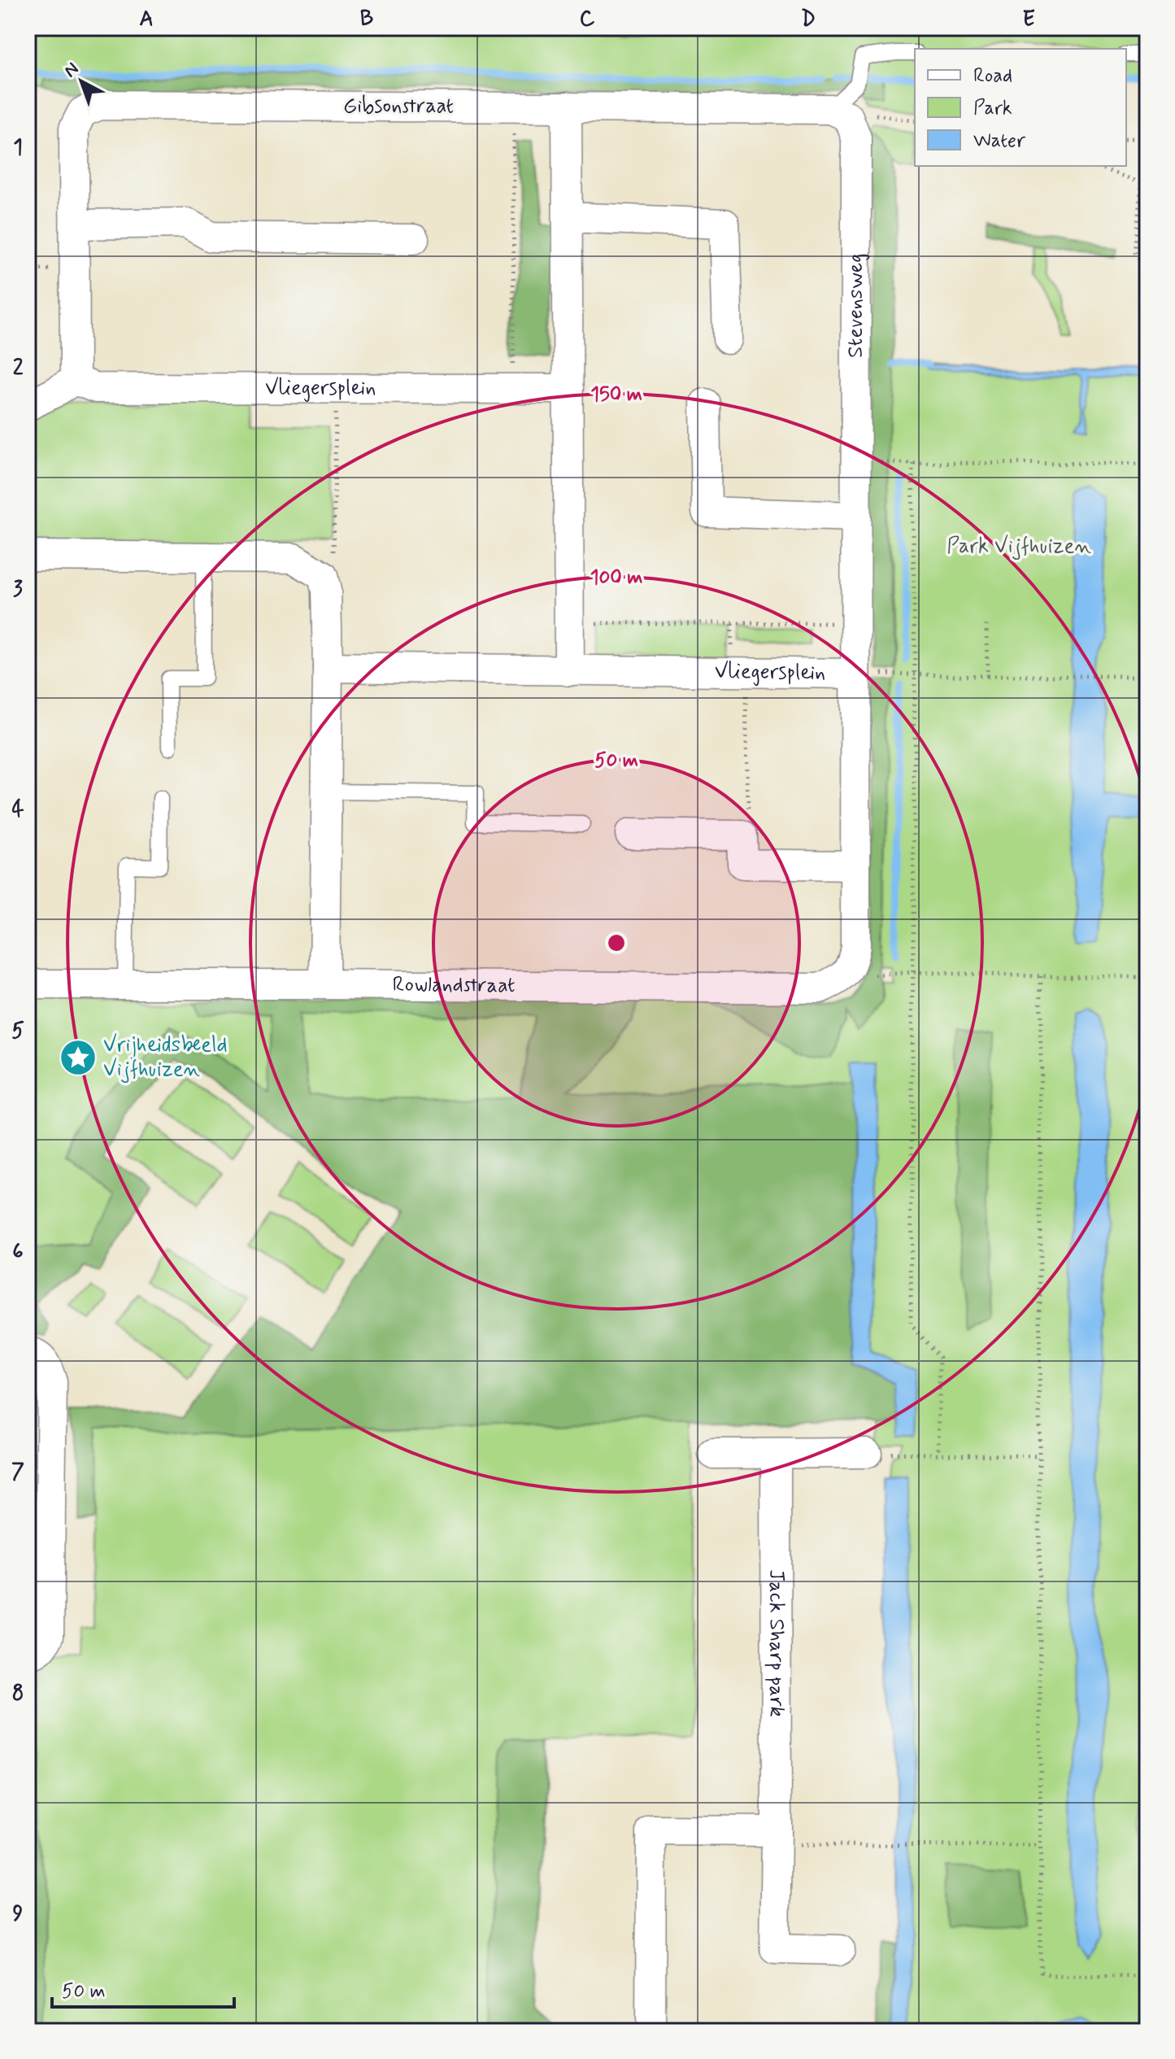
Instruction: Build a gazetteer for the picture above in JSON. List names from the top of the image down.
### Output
{
  "streets": {
    "street": [
      "Gibsonstraat",
      "Stevensweg",
      "Vliegersplein",
      "Rowlandstraat",
      "Jack Sharp park"
    ]
  },
  "crossings": [
    ["Gibsonstraat", "Stevensweg"],
    ["Gibsonstraat", "Vliegersplein"],
    ["Stevensweg", "Vliegersplein"],
    ["Stevensweg", "Rowlandstraat"]
  ],
  "parks": ["Park Vijfhuizen"],
  "places": {
    "place": ["Vrijheidsbeeld Vijfhuizen"]
  },
  "legend": ["Road", "Park", "Water"],
  "scale_bar": "50 m",
  "north": "top left",
  "grid": {
    "columns": [
      "A",
      "B",
      "C",
      "D",
      "E"
    ],
    "rows": [
      "1",
      "2",
      "3",
      "4",
      "5",
      "6",
      "7",
      "8",
      "9"
    ]
  },
  "rings": ["150 m", "100 m", "50 m"]
}
